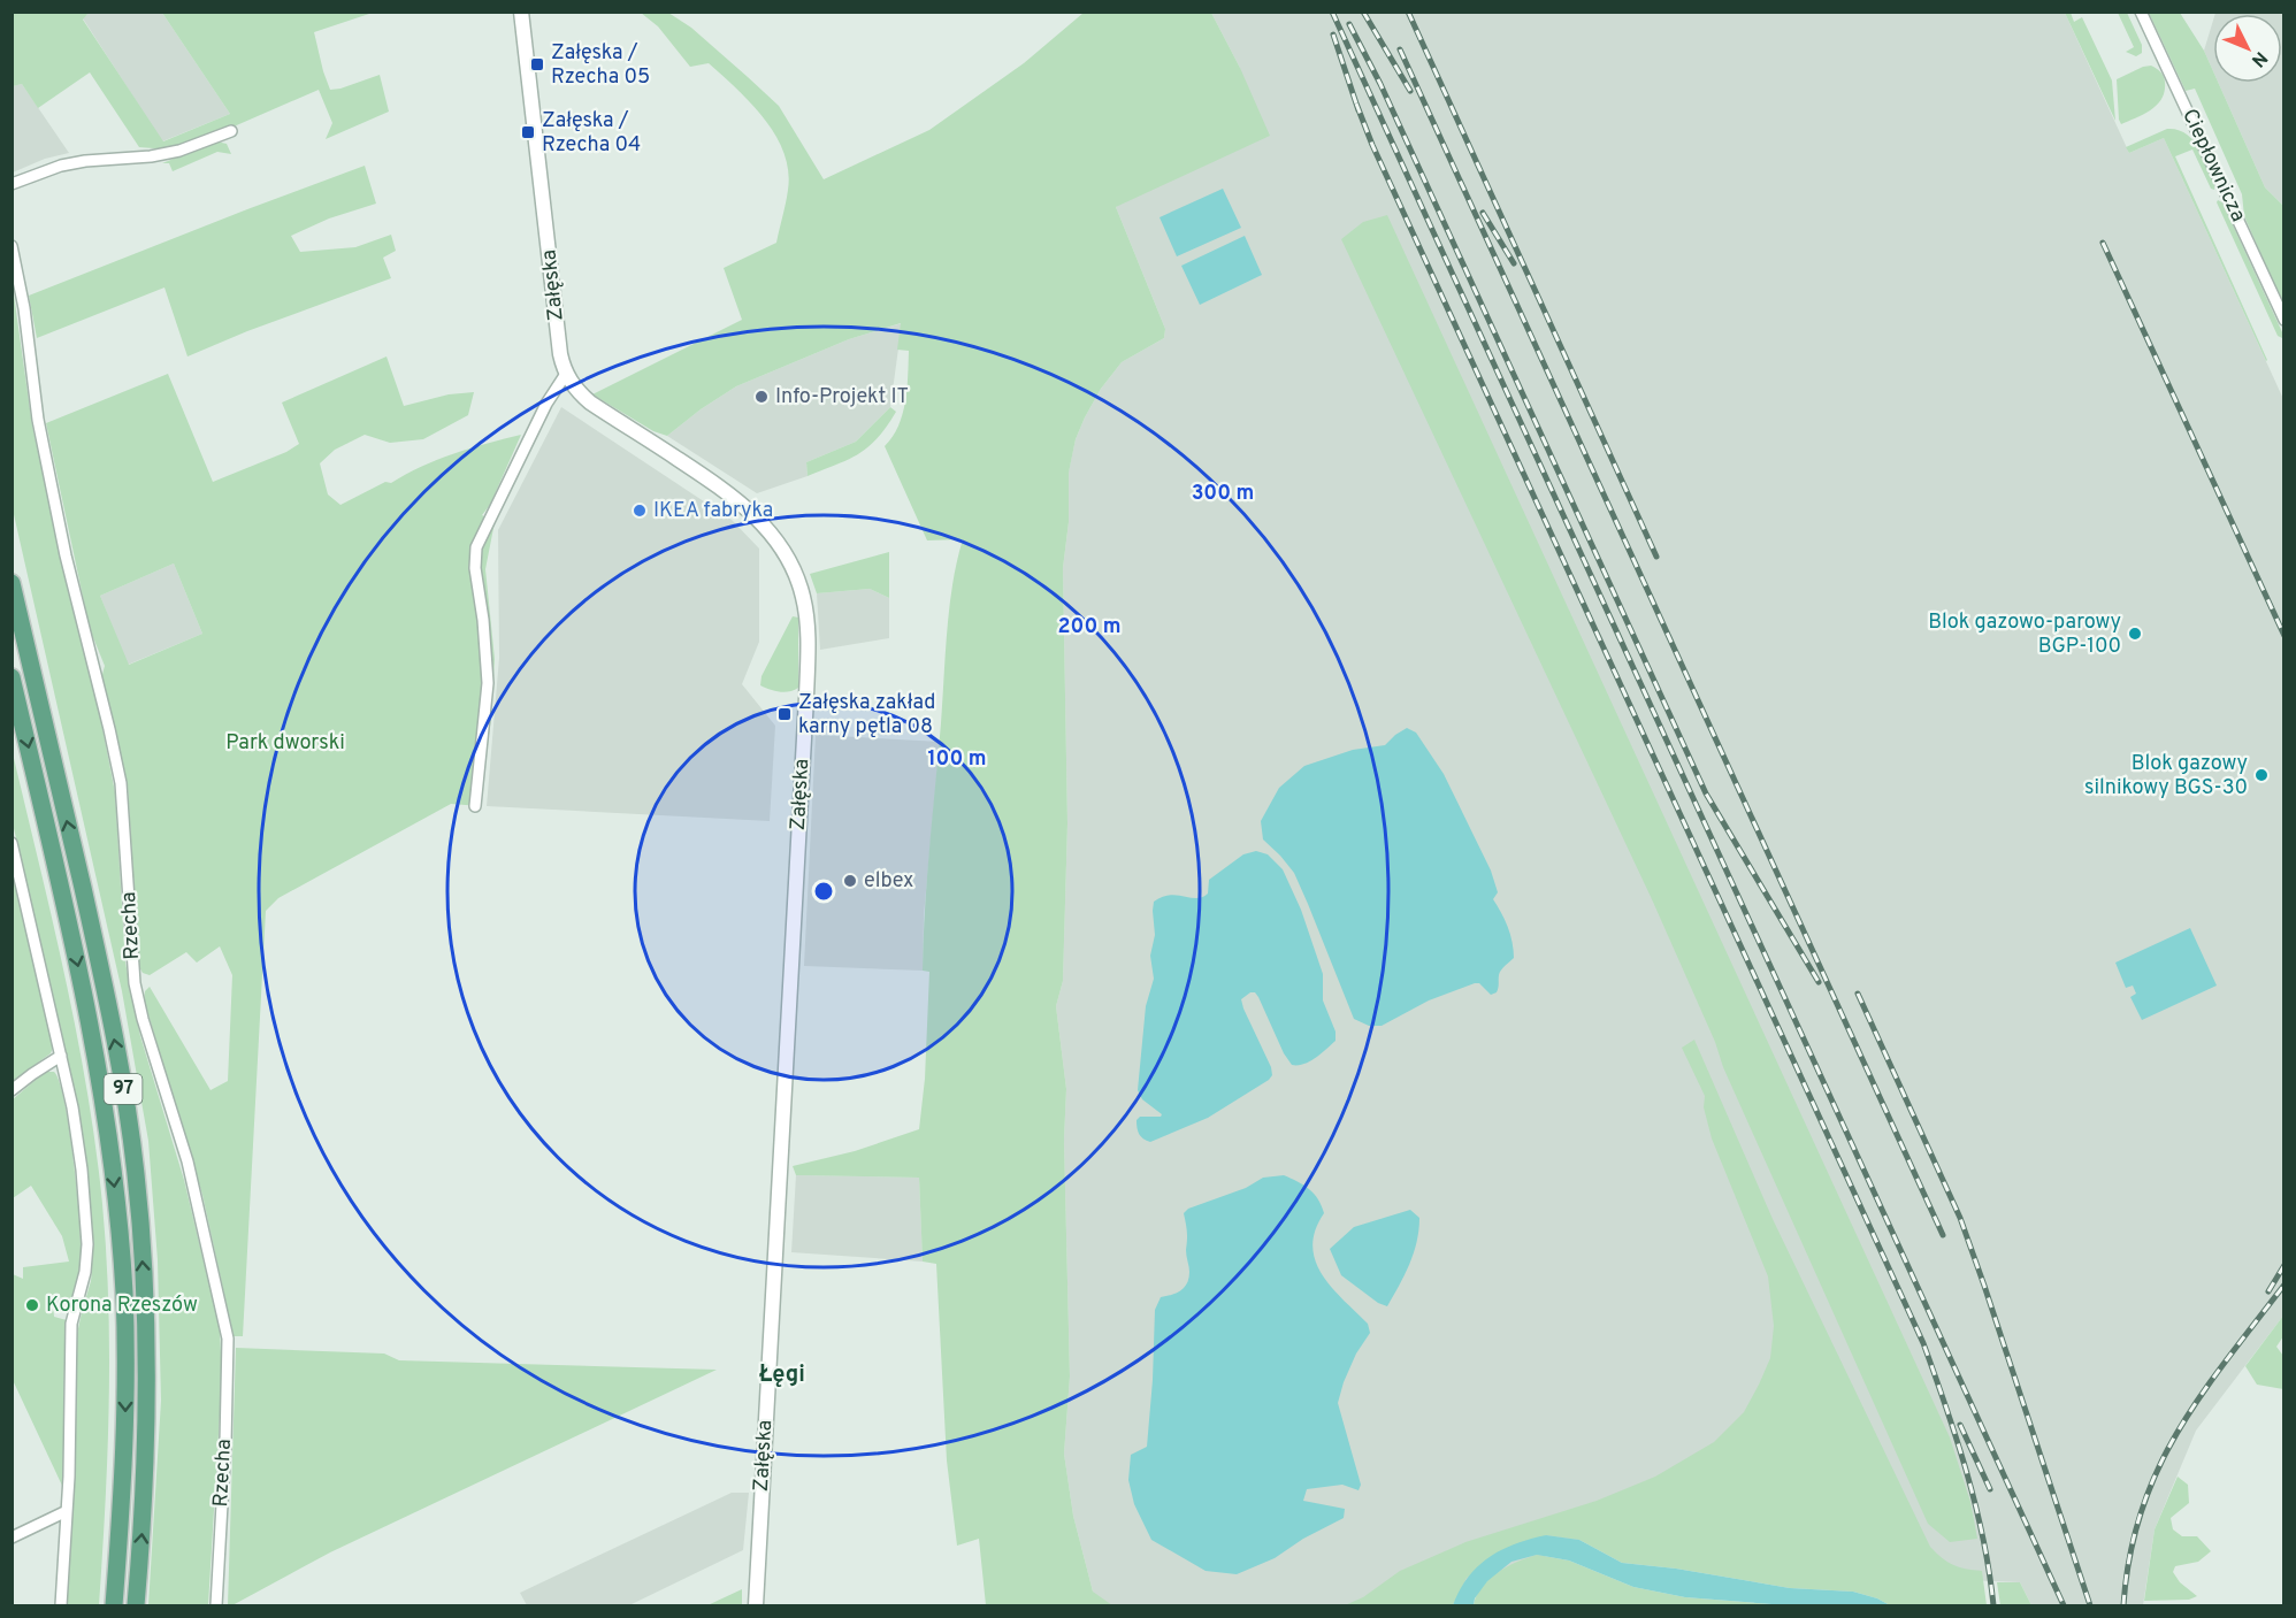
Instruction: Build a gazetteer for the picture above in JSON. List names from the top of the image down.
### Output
{
  "streets": {
    "main road": ["97"],
    "street": ["Ciepłownicza", "Załęska", "Rzecha"]
  },
  "districts": ["Łęgi"],
  "parks": ["Park dworski"],
  "places": {
    "transit": ["Załęska / Rzecha 05", "Załęska / Rzecha 04", "Załęska zakład karny pętla 08"],
    "other": [
      "Info-Projekt IT",
      "IKEA fabryka",
      "Blok gazowo-parowy BGP-100",
      "Blok gazowy silnikowy BGS-30",
      "elbex",
      "Korona Rzeszów"
    ]
  },
  "north": "bottom right",
  "rings": ["300 m", "200 m", "100 m"]
}
